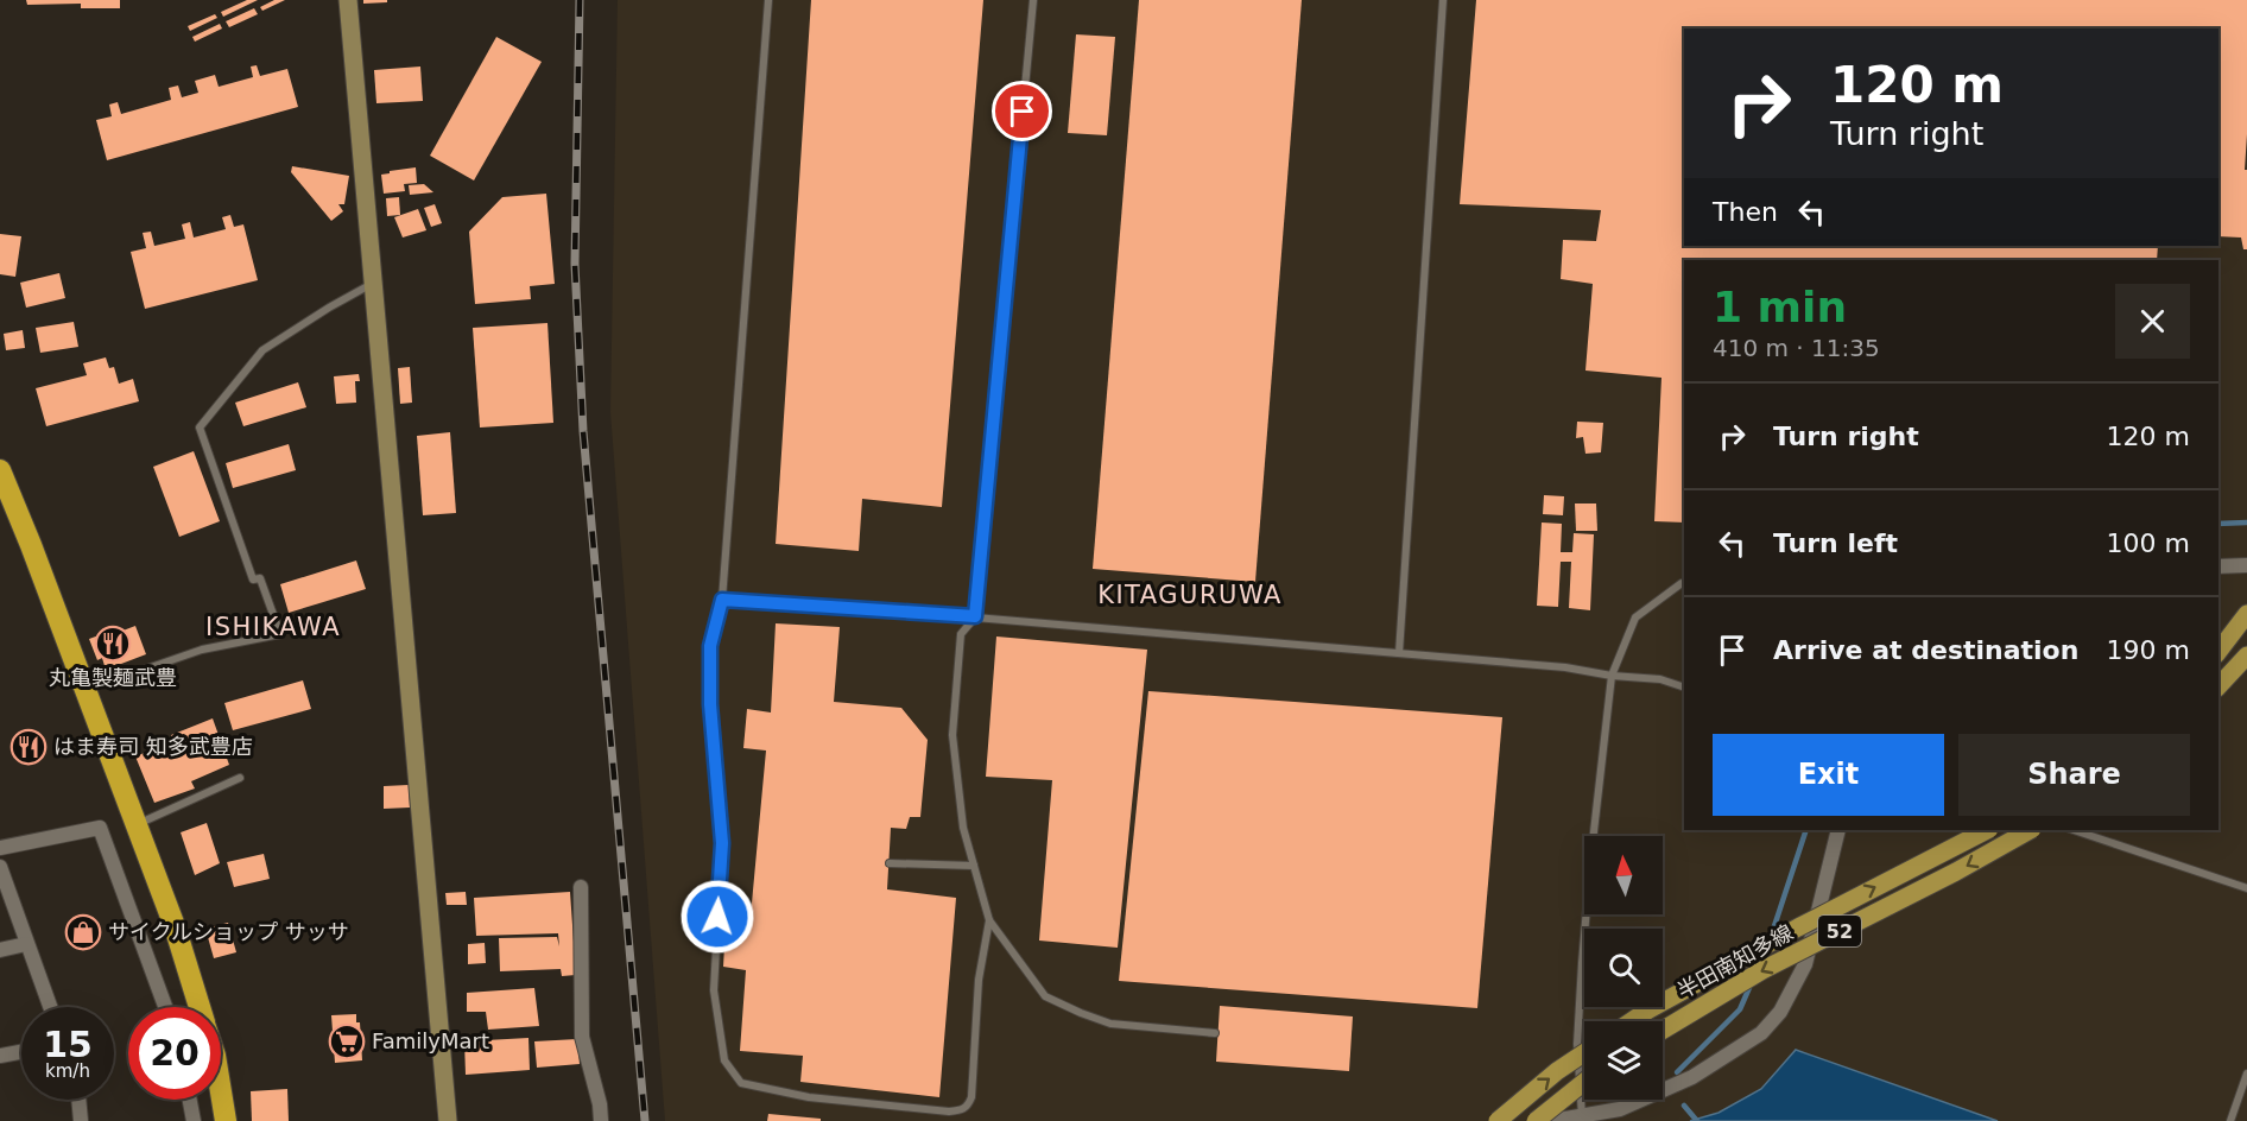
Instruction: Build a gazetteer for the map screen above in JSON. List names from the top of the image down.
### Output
{
  "streets": {
    "main road": ["52", "半田南知多線"]
  },
  "districts": ["KITAGURUWA", "ISHIKAWA"],
  "places": {
    "restaurant": ["丸亀製麺武豊", "はま寿司 知多武豊店"],
    "shop": ["サイクルショップ サッサ"],
    "supermarket": ["FamilyMart"]
  },
  "north": "top",
  "page": {
    "turn": ["120 m", "Turn right"],
    "then": "Then",
    "heading": ["1 min", "410 m · 11:35"],
    "list": [
      {
        "name": "Turn right",
        "value": "120 m"
      },
      {
        "name": "Turn left",
        "value": "100 m"
      },
      {
        "name": "Arrive at destination",
        "value": "190 m"
      }
    ],
    "buttons": ["Exit", "Share"],
    "speed": "15 km/h",
    "limit": "20"
  }
}
